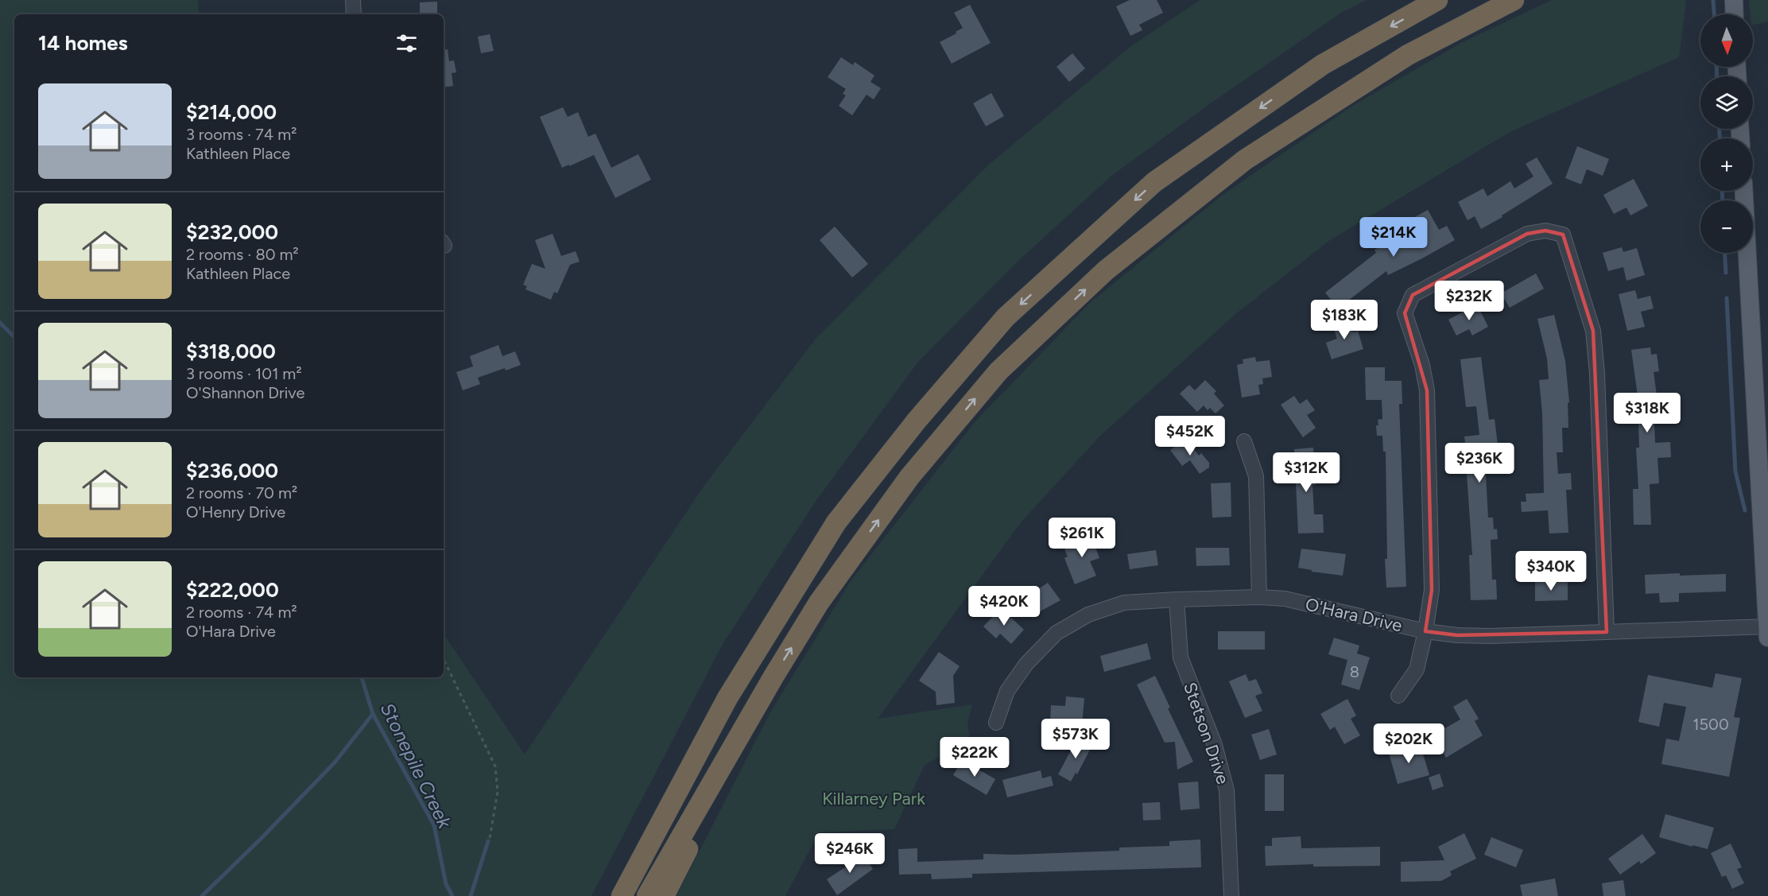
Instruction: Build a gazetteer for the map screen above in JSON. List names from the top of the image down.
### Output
{
  "streets": {
    "street": ["O'Hara Drive", "Stetson Drive"]
  },
  "crossings": [
    ["O'Hara Drive", "Stetson Drive"]
  ],
  "water": ["Stonepile Creek"],
  "parks": ["Killarney Park"],
  "house_numbers": ["8", "1500"],
  "north": "bottom",
  "page": {
    "map_buttons": ["+", "−"],
    "heading": "14 homes",
    "list": [
      {
        "name": "$214,000",
        "note": "3 rooms · 74 m² · Kathleen Place"
      },
      {
        "name": "$232,000",
        "note": "2 rooms · 80 m² · Kathleen Place"
      },
      {
        "name": "$318,000",
        "note": "3 rooms · 101 m² · O'Shannon Drive"
      },
      {
        "name": "$236,000",
        "note": "2 rooms · 70 m² · O'Henry Drive"
      },
      {
        "name": "$222,000",
        "note": "2 rooms · 74 m² · O'Hara Drive"
      }
    ],
    "price": [
      "$214K",
      "$232K",
      "$183K",
      "$318K",
      "$452K",
      "$236K",
      "$312K",
      "$261K",
      "$340K",
      "$420K",
      "$573K",
      "$202K",
      "$222K",
      "$246K"
    ]
  }
}
